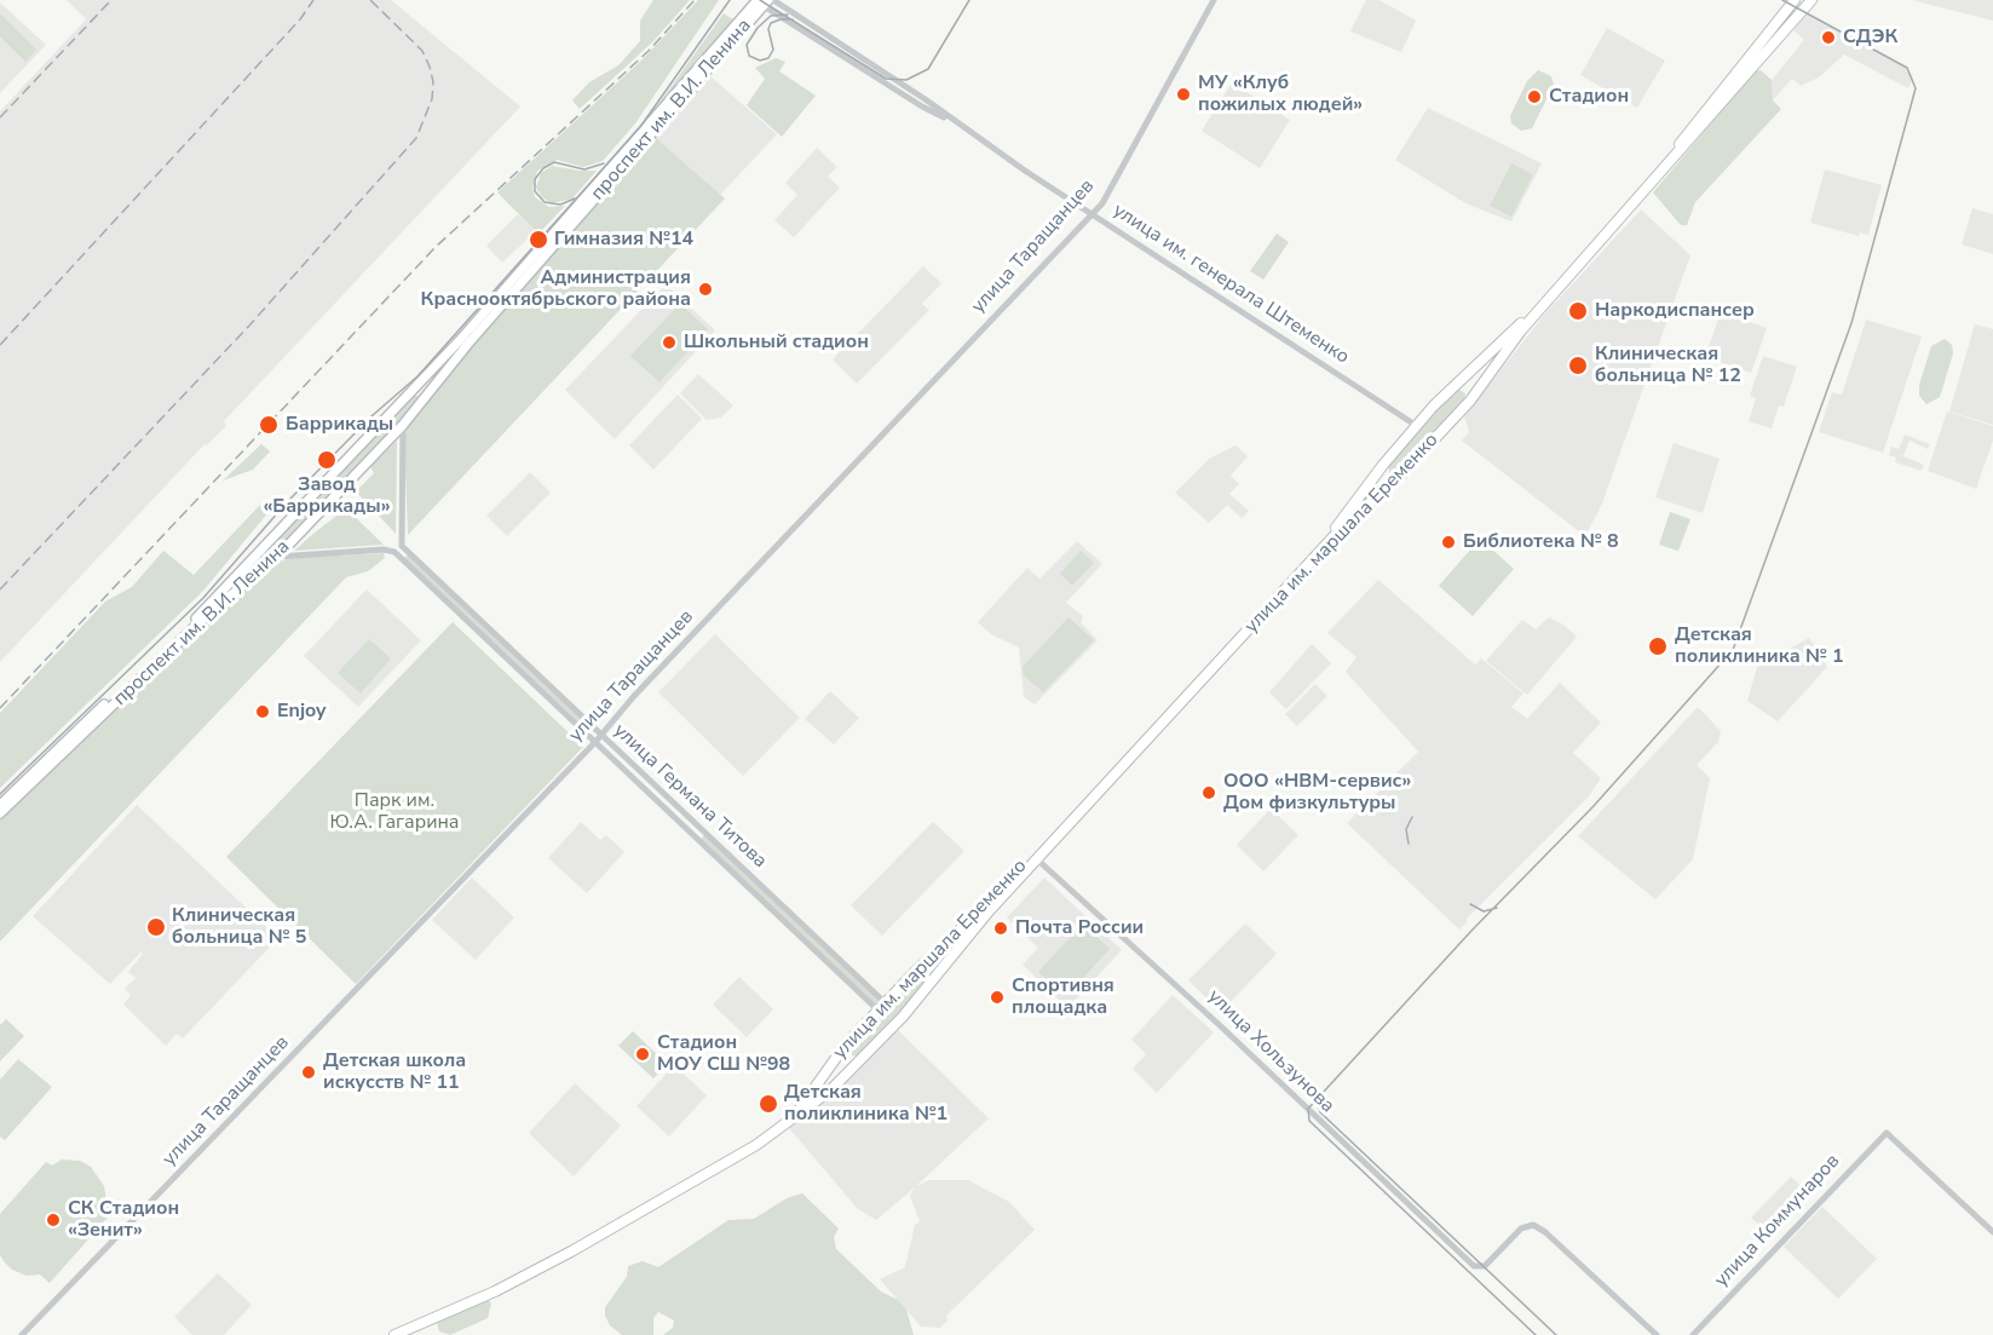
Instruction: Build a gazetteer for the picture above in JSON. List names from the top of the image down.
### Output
{
  "streets": {
    "highway": ["улица им. маршала Еременко"],
    "main road": ["проспект им. В.И. Ленина"],
    "street": [
      "улица Таращанцев",
      "улица им. генерала Штеменко",
      "улица Германа Титова",
      "улица Хользунова",
      "улица Коммунаров"
    ]
  },
  "crossings": [
    ["проспект им. В.И. Ленина", "улица им. генерала Штеменко"],
    ["проспект им. В.И. Ленина", "улица Германа Титова"],
    ["улица Таращанцев", "улица им. генерала Штеменко"],
    ["улица Таращанцев", "улица Германа Титова"],
    ["улица им. генерала Штеменко", "улица им. маршала Еременко"],
    ["улица им. маршала Еременко", "улица Германа Титова"],
    ["улица им. маршала Еременко", "улица Хользунова"]
  ],
  "parks": ["Парк им. Ю.А. Гагарина"],
  "places": [
    "СДЭК",
    "МУ «Клуб пожилых людей»",
    "Стадион",
    "Гимназия №14",
    "Администрация Краснооктябрьского района",
    "Наркодиспансер",
    "Школьный стадион",
    "Клиническая больница № 12",
    "Баррикады",
    "Завод «Баррикады»",
    "Библиотека № 8",
    "Детская поликлиника № 1",
    "Enjoy",
    "ООО «НВМ-сервис» Дом физкультуры",
    "Клиническая больница № 5",
    "Почта России",
    "Спортивня площадка",
    "Стадион МОУ СШ №98",
    "Детская школа искусств № 11",
    "Детская поликлиника №1",
    "СК Стадион «Зенит»"
  ]
}
